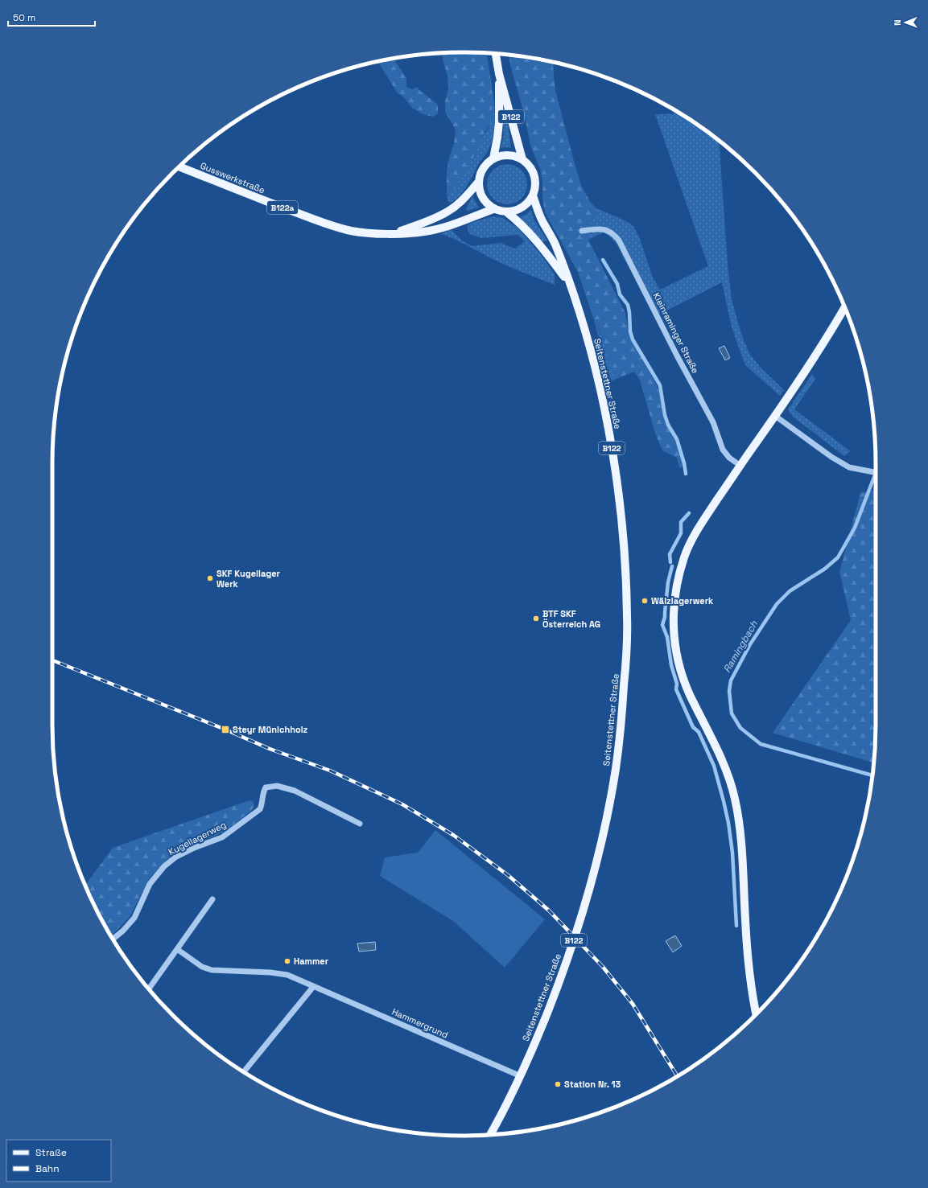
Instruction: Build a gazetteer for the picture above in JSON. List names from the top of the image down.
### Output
{
  "streets": {
    "main road": [
      "B122",
      "Gusswerkstraße",
      "B122a",
      "Seitenstettner Straße"
    ],
    "street": ["Kleinraminger Straße", "Kugellagerweg", "Hammergrund"]
  },
  "crossings": [
    ["B122", "Gusswerkstraße"],
    ["B122", "Seitenstettner Straße"],
    ["Gusswerkstraße", "Seitenstettner Straße"],
    ["Seitenstettner Straße", "Hammergrund"]
  ],
  "water": ["Ramingbach"],
  "places": {
    "other": [
      "SKF Kugellager Werk",
      "Wälzlagerwerk",
      "BTF SKF Österreich AG",
      "Hammer",
      "Station Nr. 13"
    ],
    "transit": ["Steyr Münichholz"]
  },
  "legend": ["Straße", "Bahn"],
  "scale_bar": "50 m",
  "north": "left"
}
